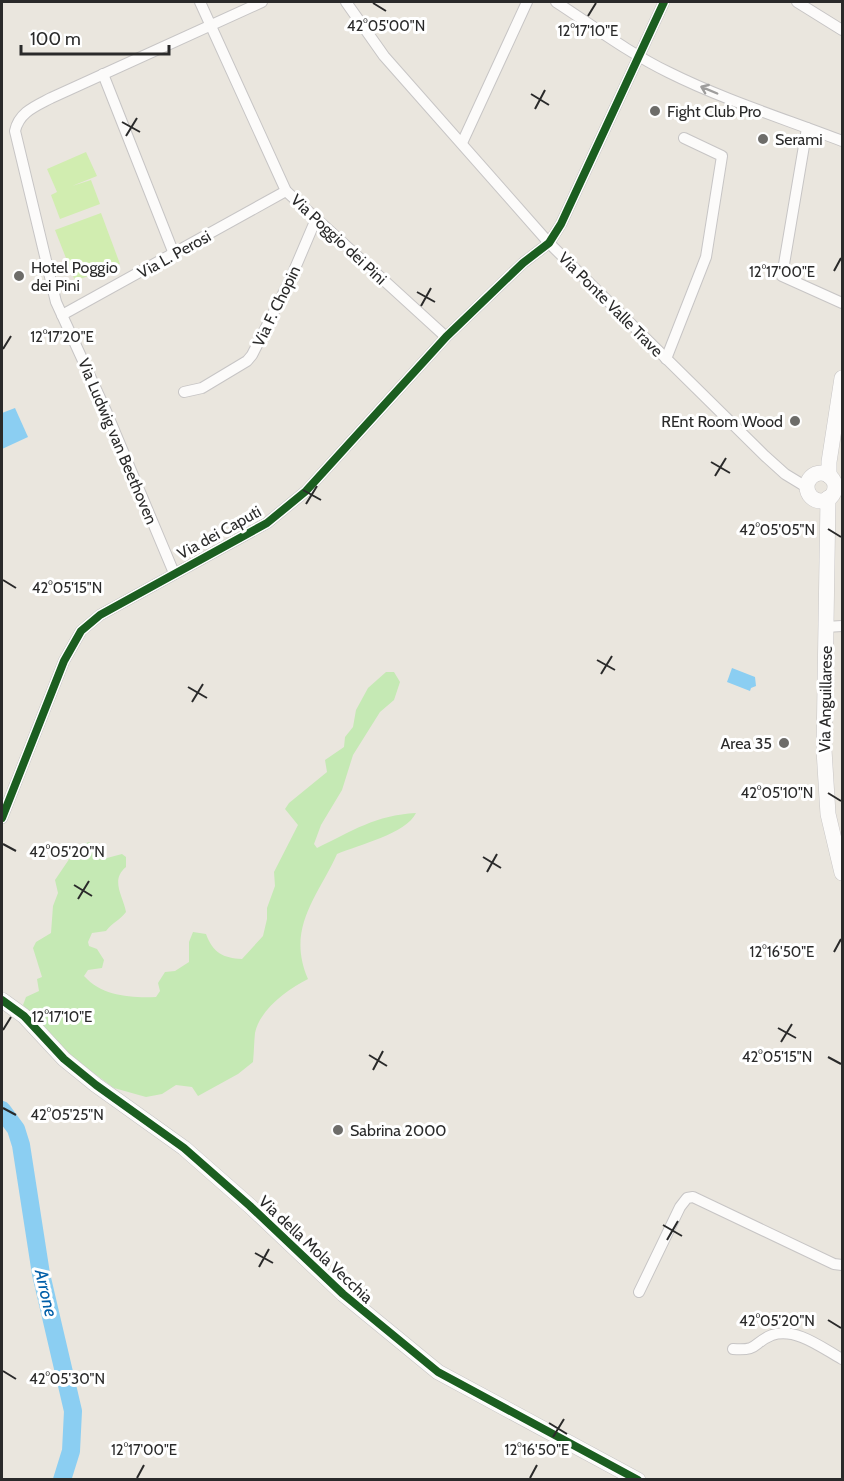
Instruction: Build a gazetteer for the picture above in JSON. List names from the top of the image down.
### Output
{
  "streets": {
    "street": [
      "Via Poggio dei Pini",
      "Via L. Perosi",
      "Via Ponte Valle Trave",
      "Via F. Chopin",
      "Via Ludwig van Beethoven",
      "Via dei Caputi",
      "Via Anguillarese",
      "Via della Mola Vecchia"
    ]
  },
  "crossings": [
    ["Via Poggio dei Pini", "Via L. Perosi"],
    ["Via Poggio dei Pini", "Via F. Chopin"],
    ["Via Poggio dei Pini", "Via Ludwig van Beethoven"],
    ["Via Poggio dei Pini", "Via dei Caputi"],
    ["Via L. Perosi", "Via Ludwig van Beethoven"],
    ["Via Ponte Valle Trave", "Via dei Caputi"],
    ["Via Ponte Valle Trave", "Via Anguillarese"],
    ["Via Ludwig van Beethoven", "Via dei Caputi"]
  ],
  "water": ["Arrone"],
  "places": [
    "Fight Club Pro",
    "Serami",
    "Hotel Poggio dei Pini",
    "REnt Room Wood",
    "Area 35",
    "Sabrina 2000"
  ],
  "scale_bar": "100 m",
  "coordinates": [
    "42°05'00\"N",
    "12°17'10\"E",
    "12°17'00\"E",
    "12°17'20\"E",
    "42°05'05\"N",
    "42°05'15\"N",
    "42°05'10\"N",
    "42°05'20\"N",
    "12°16'50\"E",
    "42°05'25\"N",
    "42°05'30\"N"
  ]
}
